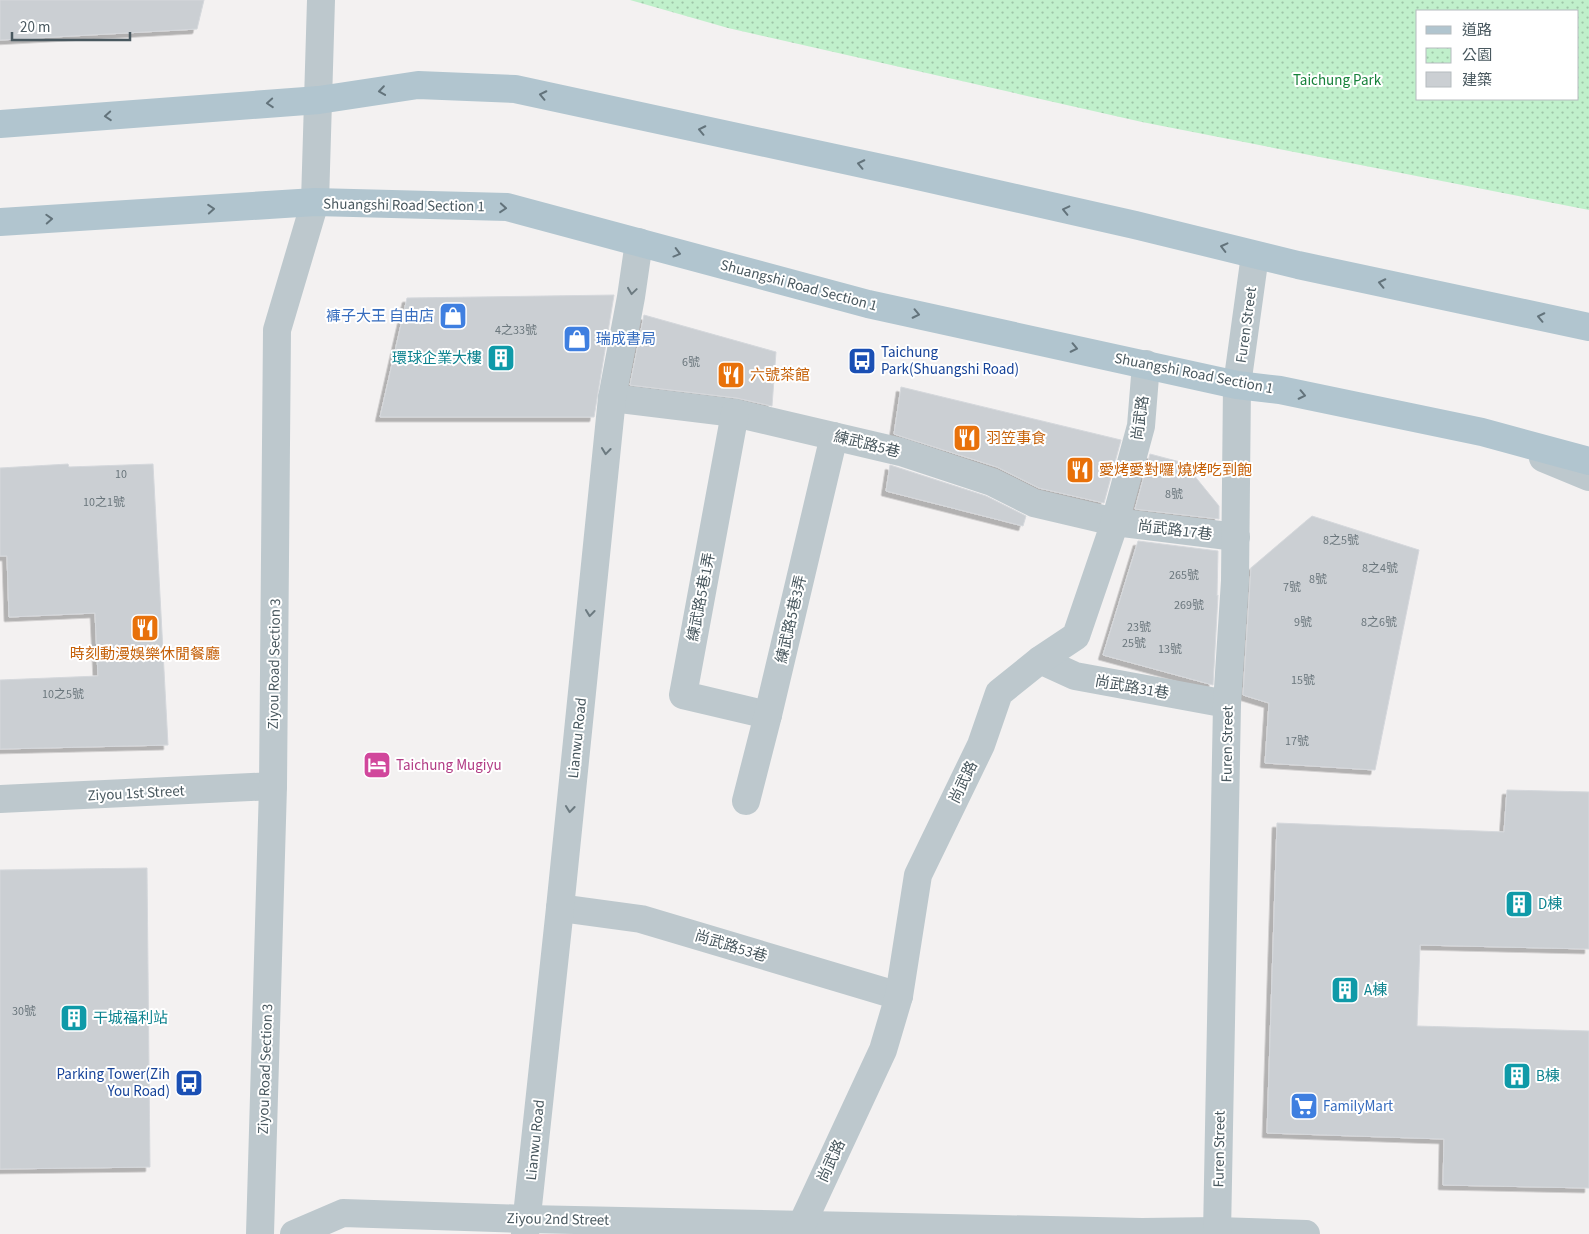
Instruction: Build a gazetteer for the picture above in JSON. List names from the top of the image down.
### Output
{
  "streets": {
    "main road": ["Shuangshi Road Section 1"],
    "street": [
      "Furen Street",
      "尚武路",
      "練武路5巷",
      "尚武路17巷",
      "練武路5巷1弄",
      "練武路5巷3弄",
      "Ziyou Road Section 3",
      "尚武路31巷",
      "Lianwu Road",
      "Ziyou 1st Street",
      "尚武路53巷",
      "Ziyou 2nd Street"
    ]
  },
  "crossings": [
    ["Shuangshi Road Section 1", "Furen Street"],
    ["Shuangshi Road Section 1", "尚武路"],
    ["Shuangshi Road Section 1", "Ziyou Road Section 3"],
    ["Shuangshi Road Section 1", "Lianwu Road"],
    ["Furen Street", "尚武路17巷"],
    ["Furen Street", "尚武路31巷"],
    ["Furen Street", "Ziyou 2nd Street"],
    ["尚武路", "練武路5巷"],
    ["尚武路", "尚武路17巷"],
    ["尚武路", "尚武路31巷"],
    ["尚武路", "尚武路53巷"],
    ["尚武路", "Ziyou 2nd Street"],
    ["練武路5巷", "尚武路17巷"],
    ["練武路5巷", "練武路5巷1弄"],
    ["練武路5巷", "練武路5巷3弄"],
    ["練武路5巷", "Lianwu Road"],
    ["練武路5巷1弄", "練武路5巷3弄"],
    ["Ziyou Road Section 3", "Ziyou 1st Street"],
    ["Lianwu Road", "尚武路53巷"],
    ["Lianwu Road", "Ziyou 2nd Street"]
  ],
  "one_way": ["Lianwu Road"],
  "parks": ["Taichung Park"],
  "places": {
    "shop": ["褲子大王 自由店", "瑞成書局"],
    "building": [
      "環球企業大樓",
      "D棟",
      "A棟",
      "干城福利站",
      "B棟"
    ],
    "bus stop": ["Taichung Park(Shuangshi Road)", "Parking Tower(Zih You Road)"],
    "restaurant": [
      "六號茶館",
      "羽笠事食",
      "愛烤愛對囉 燒烤吃到飽",
      "時刻動漫娛樂休閒餐廳"
    ],
    "hotel": ["Taichung Mugiyu"],
    "supermarket": ["FamilyMart"]
  },
  "house_numbers": [
    "4之33號",
    "6號",
    "10",
    "8號",
    "10之1號",
    "8之5號",
    "8之4號",
    "265號",
    "8號",
    "7號",
    "269號",
    "9號",
    "8之6號",
    "23號",
    "25號",
    "13號",
    "15號",
    "10之5號",
    "17號",
    "30號"
  ],
  "legend": ["道路", "公園", "建築"],
  "scale_bar": "20 m"
}
